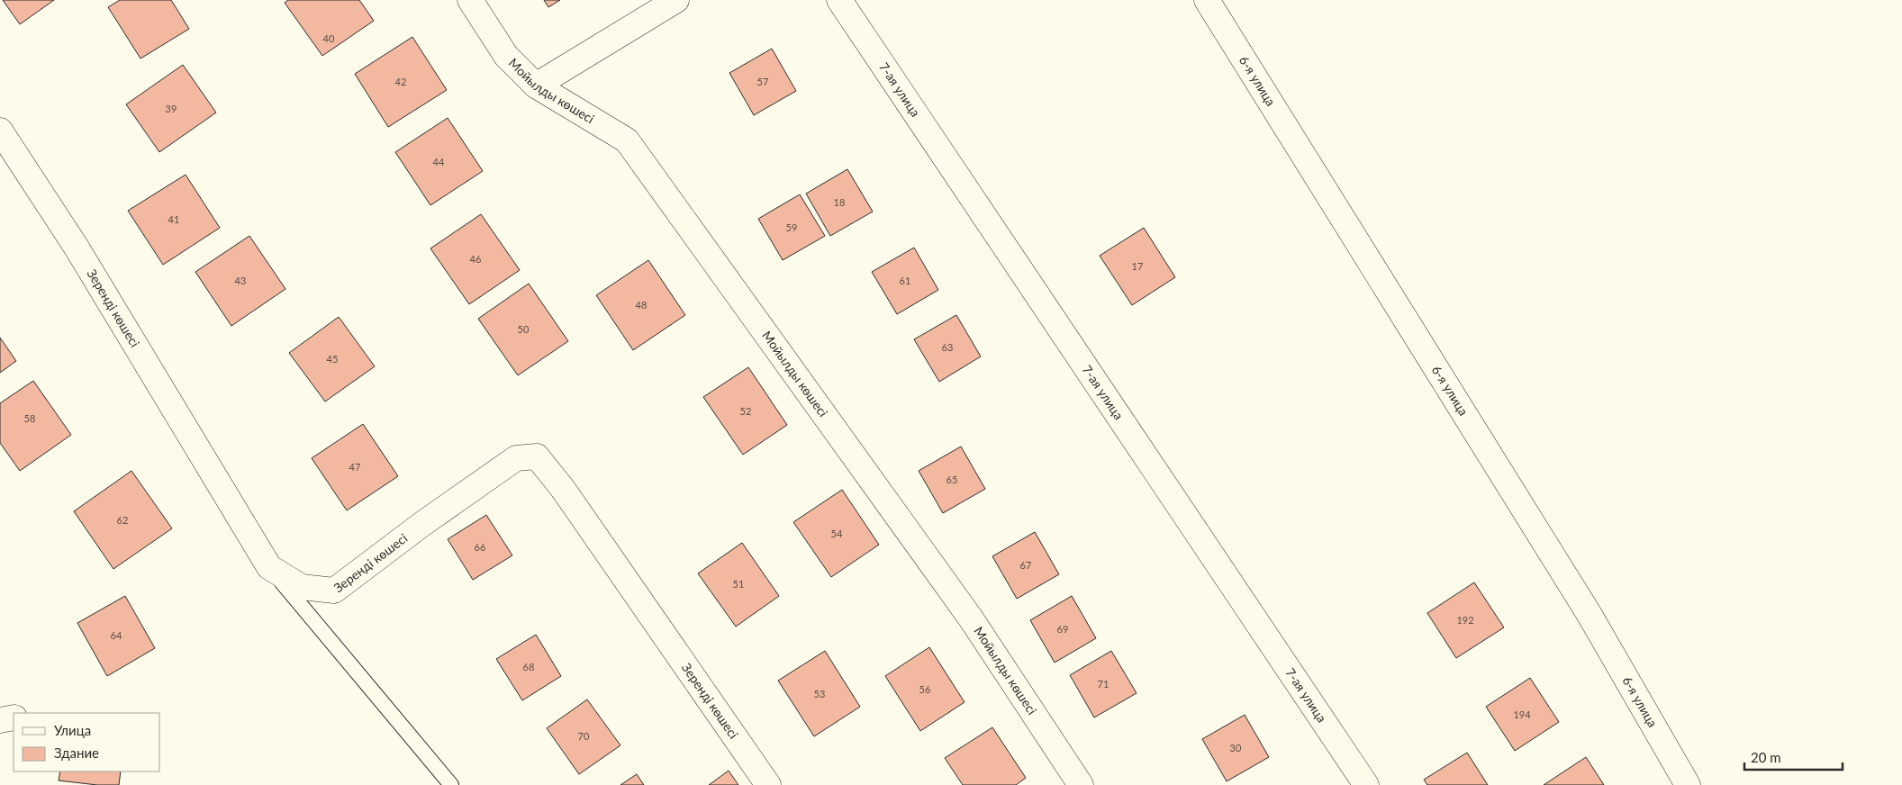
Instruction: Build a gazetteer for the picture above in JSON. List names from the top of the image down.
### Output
{
  "streets": {
    "street": [
      "6-я улица",
      "Мойылды көшесі",
      "7-ая улица",
      "Зеренді көшесі"
    ]
  },
  "house_numbers": [
    "40",
    "42",
    "57",
    "39",
    "44",
    "18",
    "41",
    "59",
    "46",
    "17",
    "43",
    "61",
    "48",
    "50",
    "63",
    "45",
    "52",
    "58",
    "47",
    "65",
    "62",
    "54",
    "66",
    "67",
    "51",
    "192",
    "69",
    "64",
    "68",
    "71",
    "56",
    "53",
    "194",
    "70",
    "30"
  ],
  "legend": ["Улица", "Здание"],
  "scale_bar": "20 m"
}
